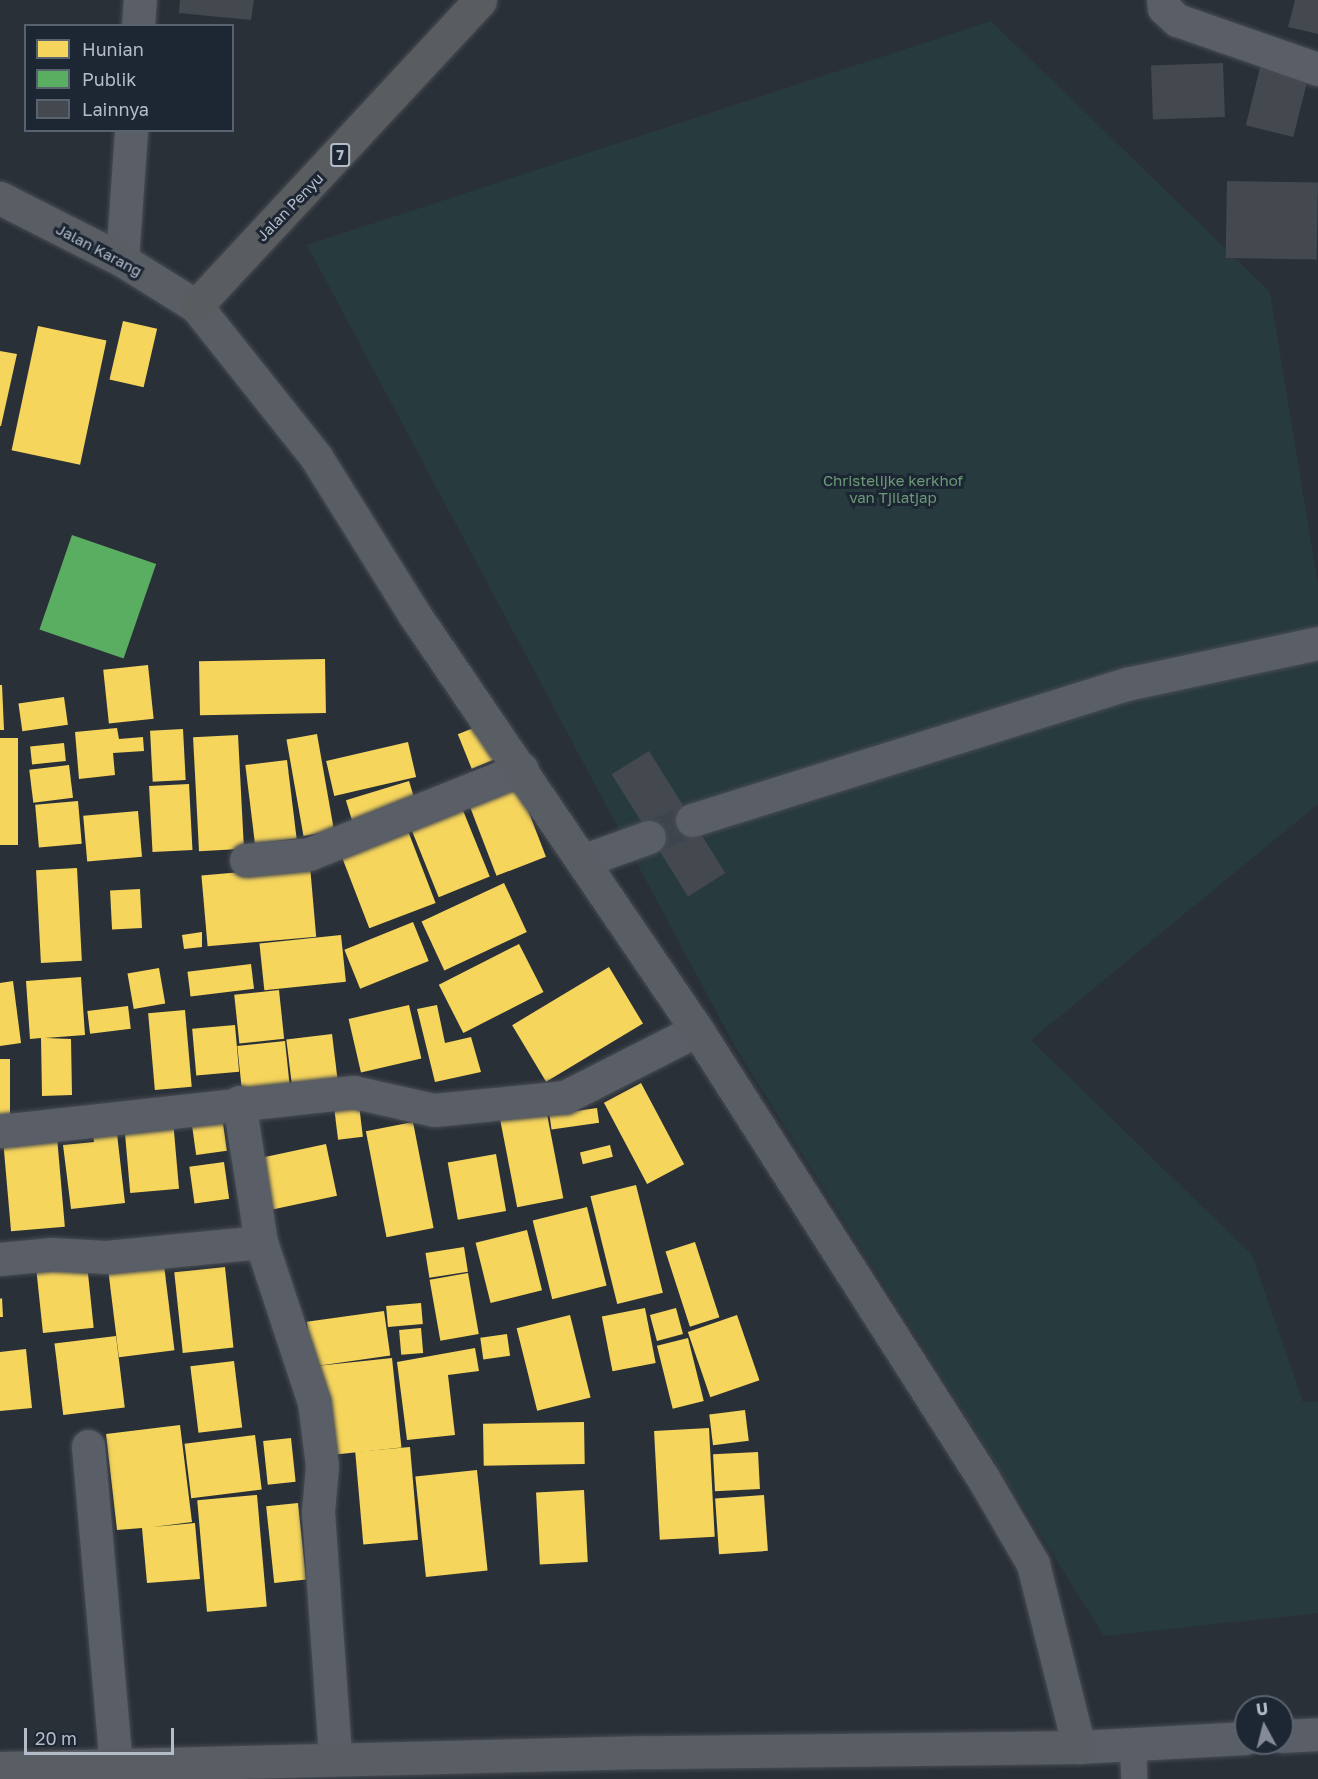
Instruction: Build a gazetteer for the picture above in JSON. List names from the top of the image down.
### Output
{
  "streets": {
    "highway": ["7", "Jalan Penyu"],
    "street": ["Jalan Karang"]
  },
  "crossings": [
    ["Jalan Penyu", "Jalan Karang"]
  ],
  "parks": ["Christelijke kerkhof van Tjilatjap"],
  "legend": ["Hunian", "Publik", "Lainnya"],
  "scale_bar": "20 m",
  "north": "top"
}
